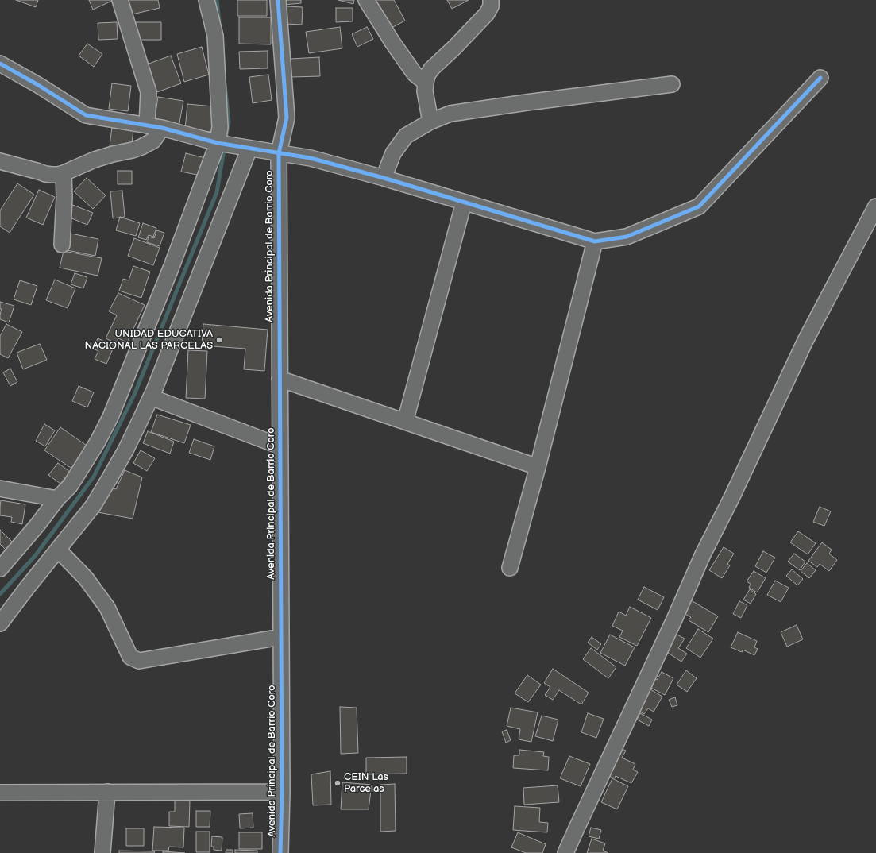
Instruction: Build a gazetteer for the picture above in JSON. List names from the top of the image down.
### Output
{
  "streets": {
    "street": ["Avenida Principal de Barrio Coro"]
  },
  "places": ["UNIDAD EDUCATIVA NACIONAL LAS PARCELAS", "CEIN Las Parcelas"]
}
